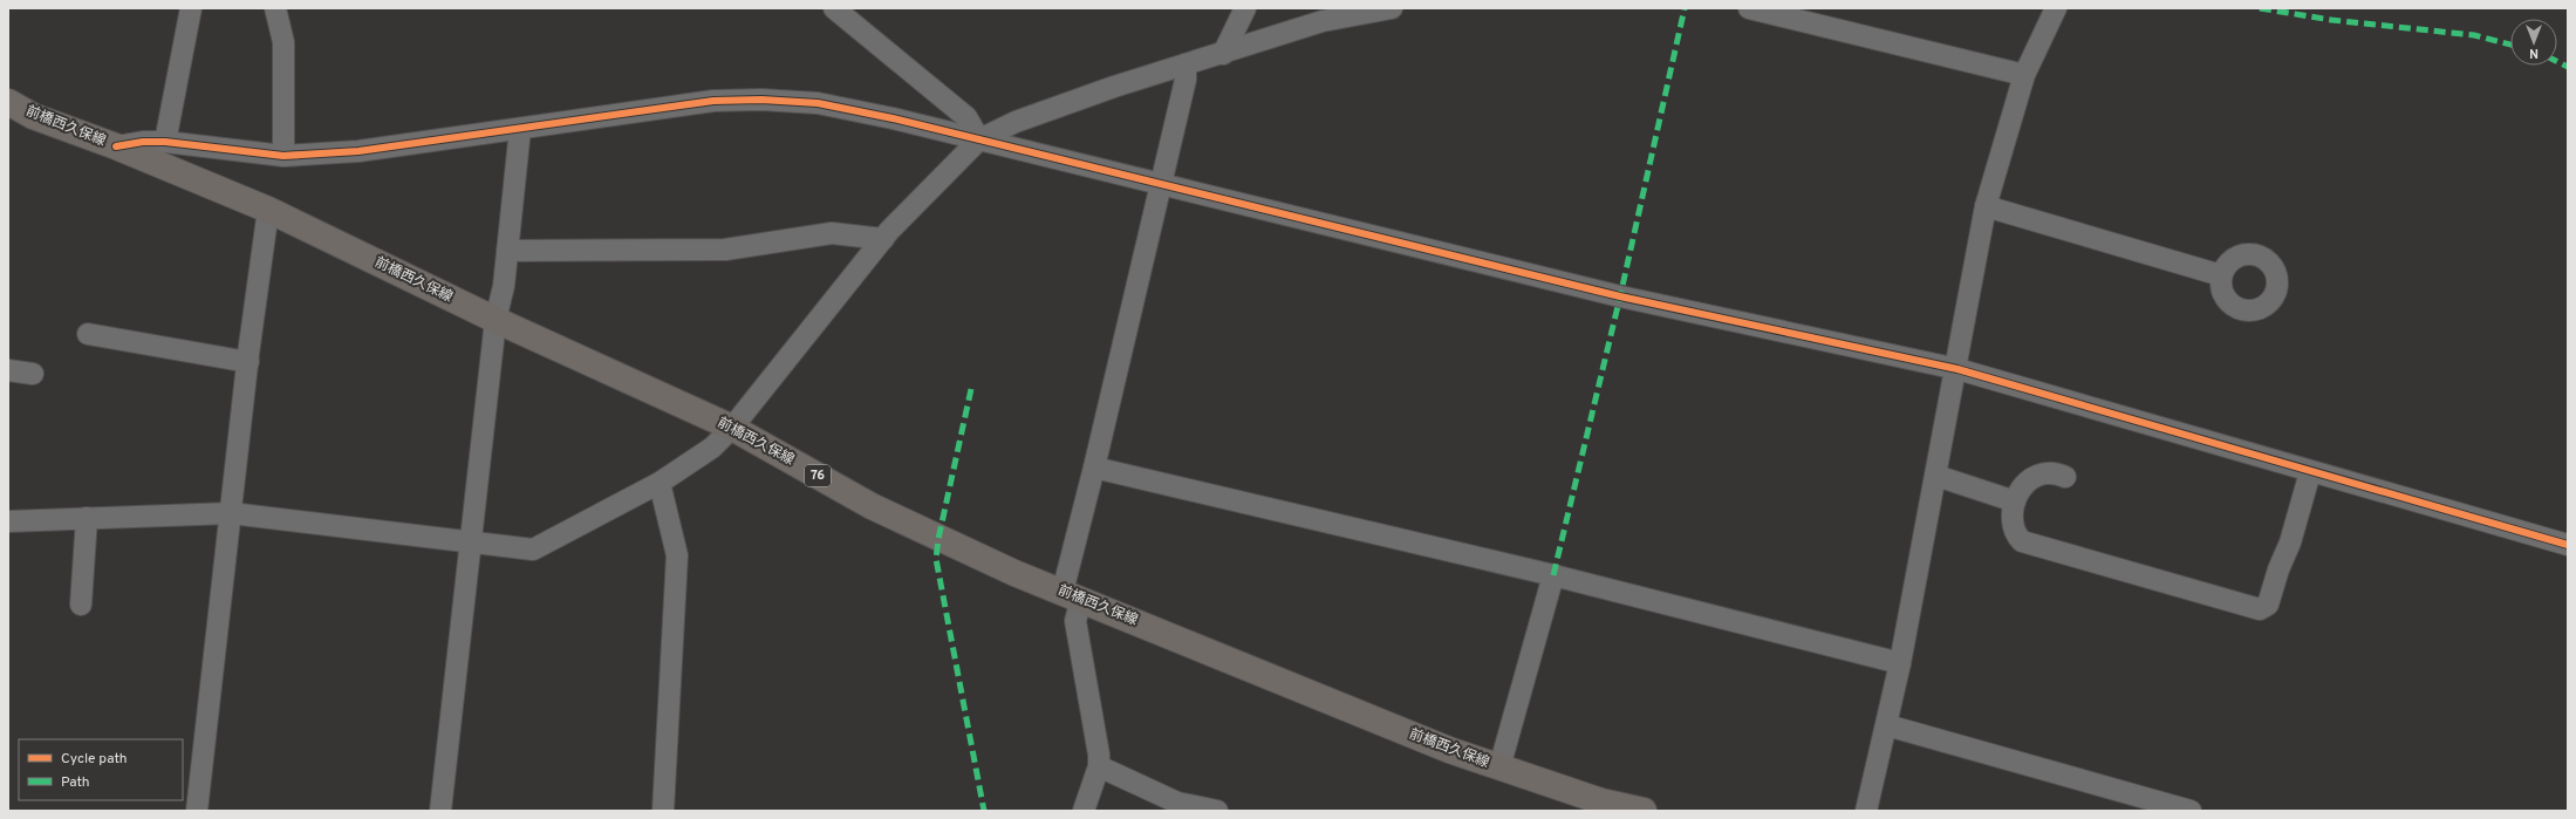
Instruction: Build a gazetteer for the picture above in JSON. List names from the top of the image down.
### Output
{
  "streets": {
    "main road": ["前橋西久保線", "76"]
  },
  "legend": ["Cycle path", "Path"],
  "north": "bottom"
}
